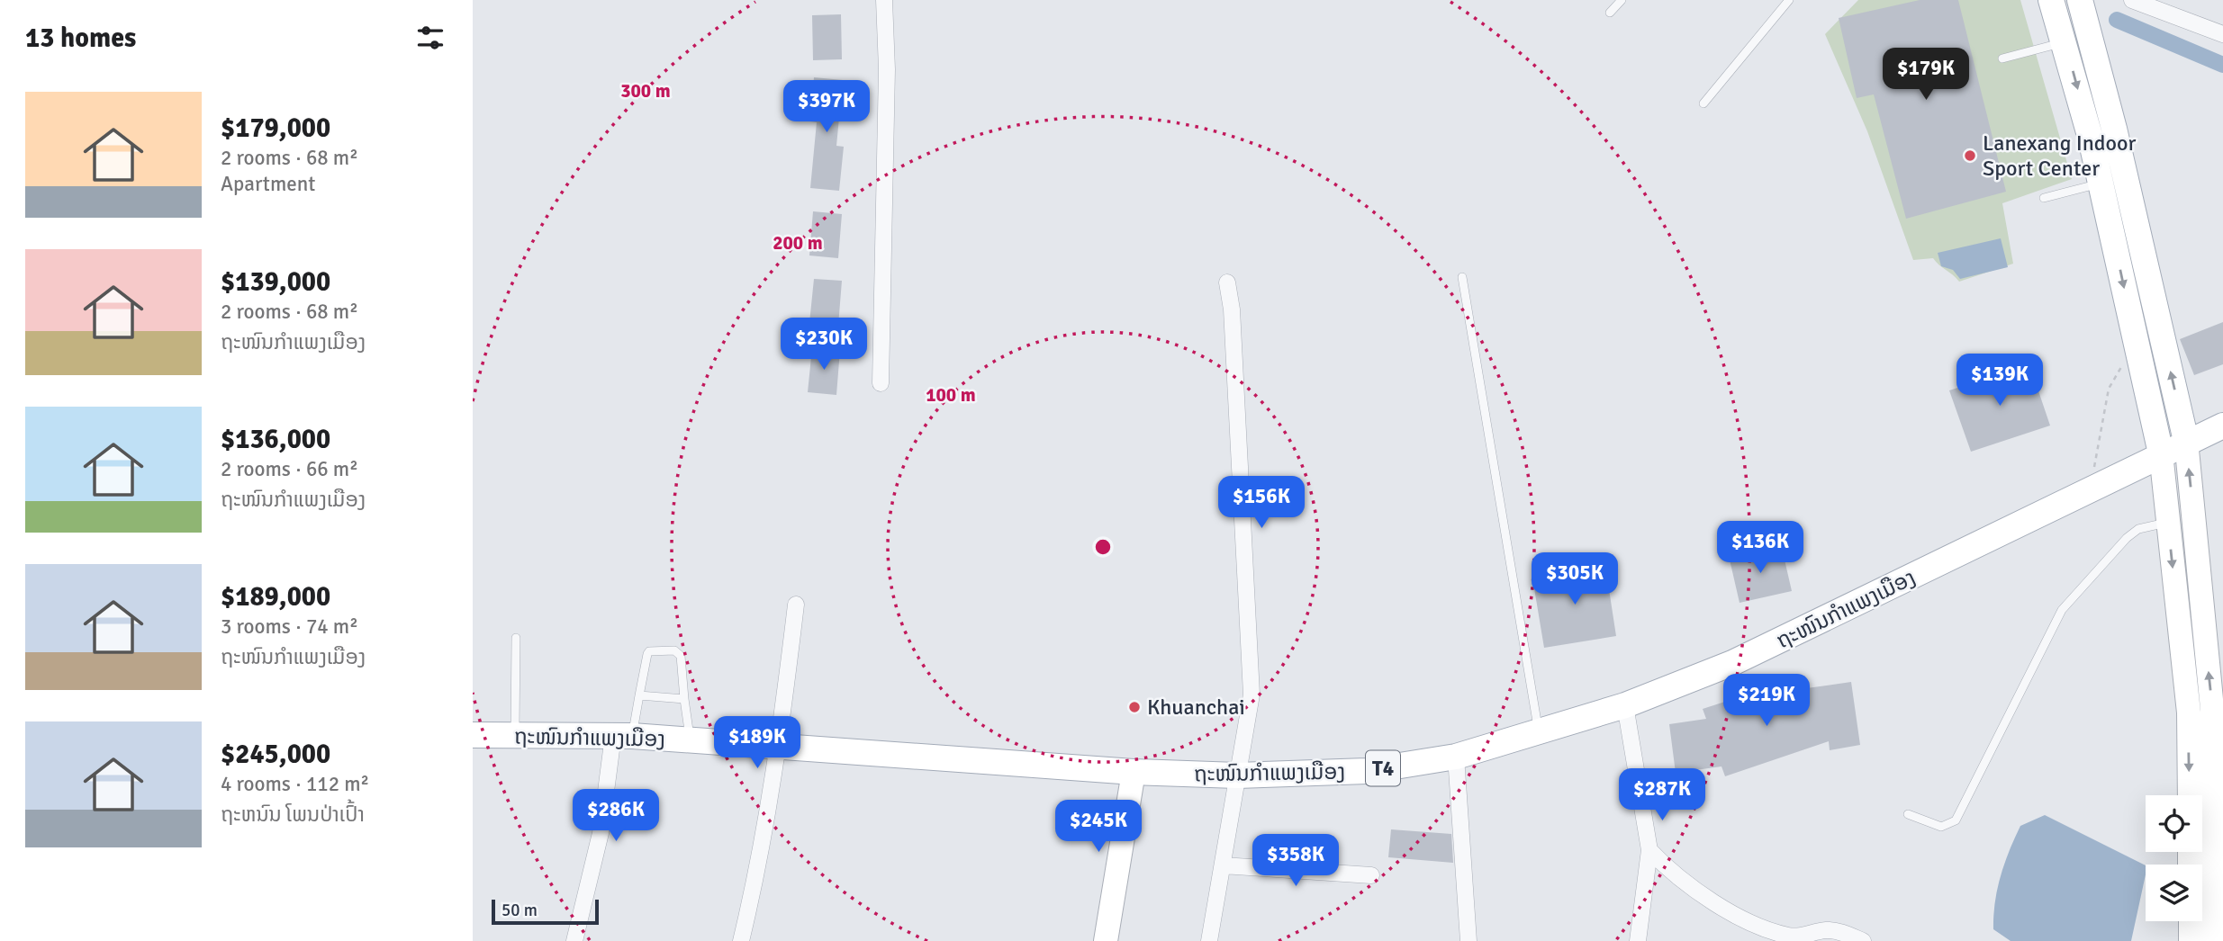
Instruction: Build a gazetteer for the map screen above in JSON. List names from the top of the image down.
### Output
{
  "streets": {
    "main road": ["ຖະໜົນກຳແພງເມືອງ", "T4"]
  },
  "places": ["Lanexang Indoor Sport Center", "Khuanchai"],
  "scale_bar": "50 m",
  "page": {
    "heading": "13 homes",
    "price": [
      "$179K",
      "$397K",
      "$230K",
      "$139K",
      "$156K",
      "$136K",
      "$305K",
      "$219K",
      "$189K",
      "$287K",
      "$286K",
      "$245K",
      "$358K"
    ],
    "list": [
      {
        "name": "$179,000",
        "note": "2 rooms · 68 m² · Apartment"
      },
      {
        "name": "$139,000",
        "note": "2 rooms · 68 m² · ຖະໜົນກຳແພງເມືອງ"
      },
      {
        "name": "$136,000",
        "note": "2 rooms · 66 m² · ຖະໜົນກຳແພງເມືອງ"
      },
      {
        "name": "$189,000",
        "note": "3 rooms · 74 m² · ຖະໜົນກຳແພງເມືອງ"
      },
      {
        "name": "$245,000",
        "note": "4 rooms · 112 m² · ຖະຫນົນ ໂພນປ່າເປົ້າ"
      }
    ],
    "scale": "50 m"
  },
  "rings": ["300 m", "200 m", "100 m"]
}
